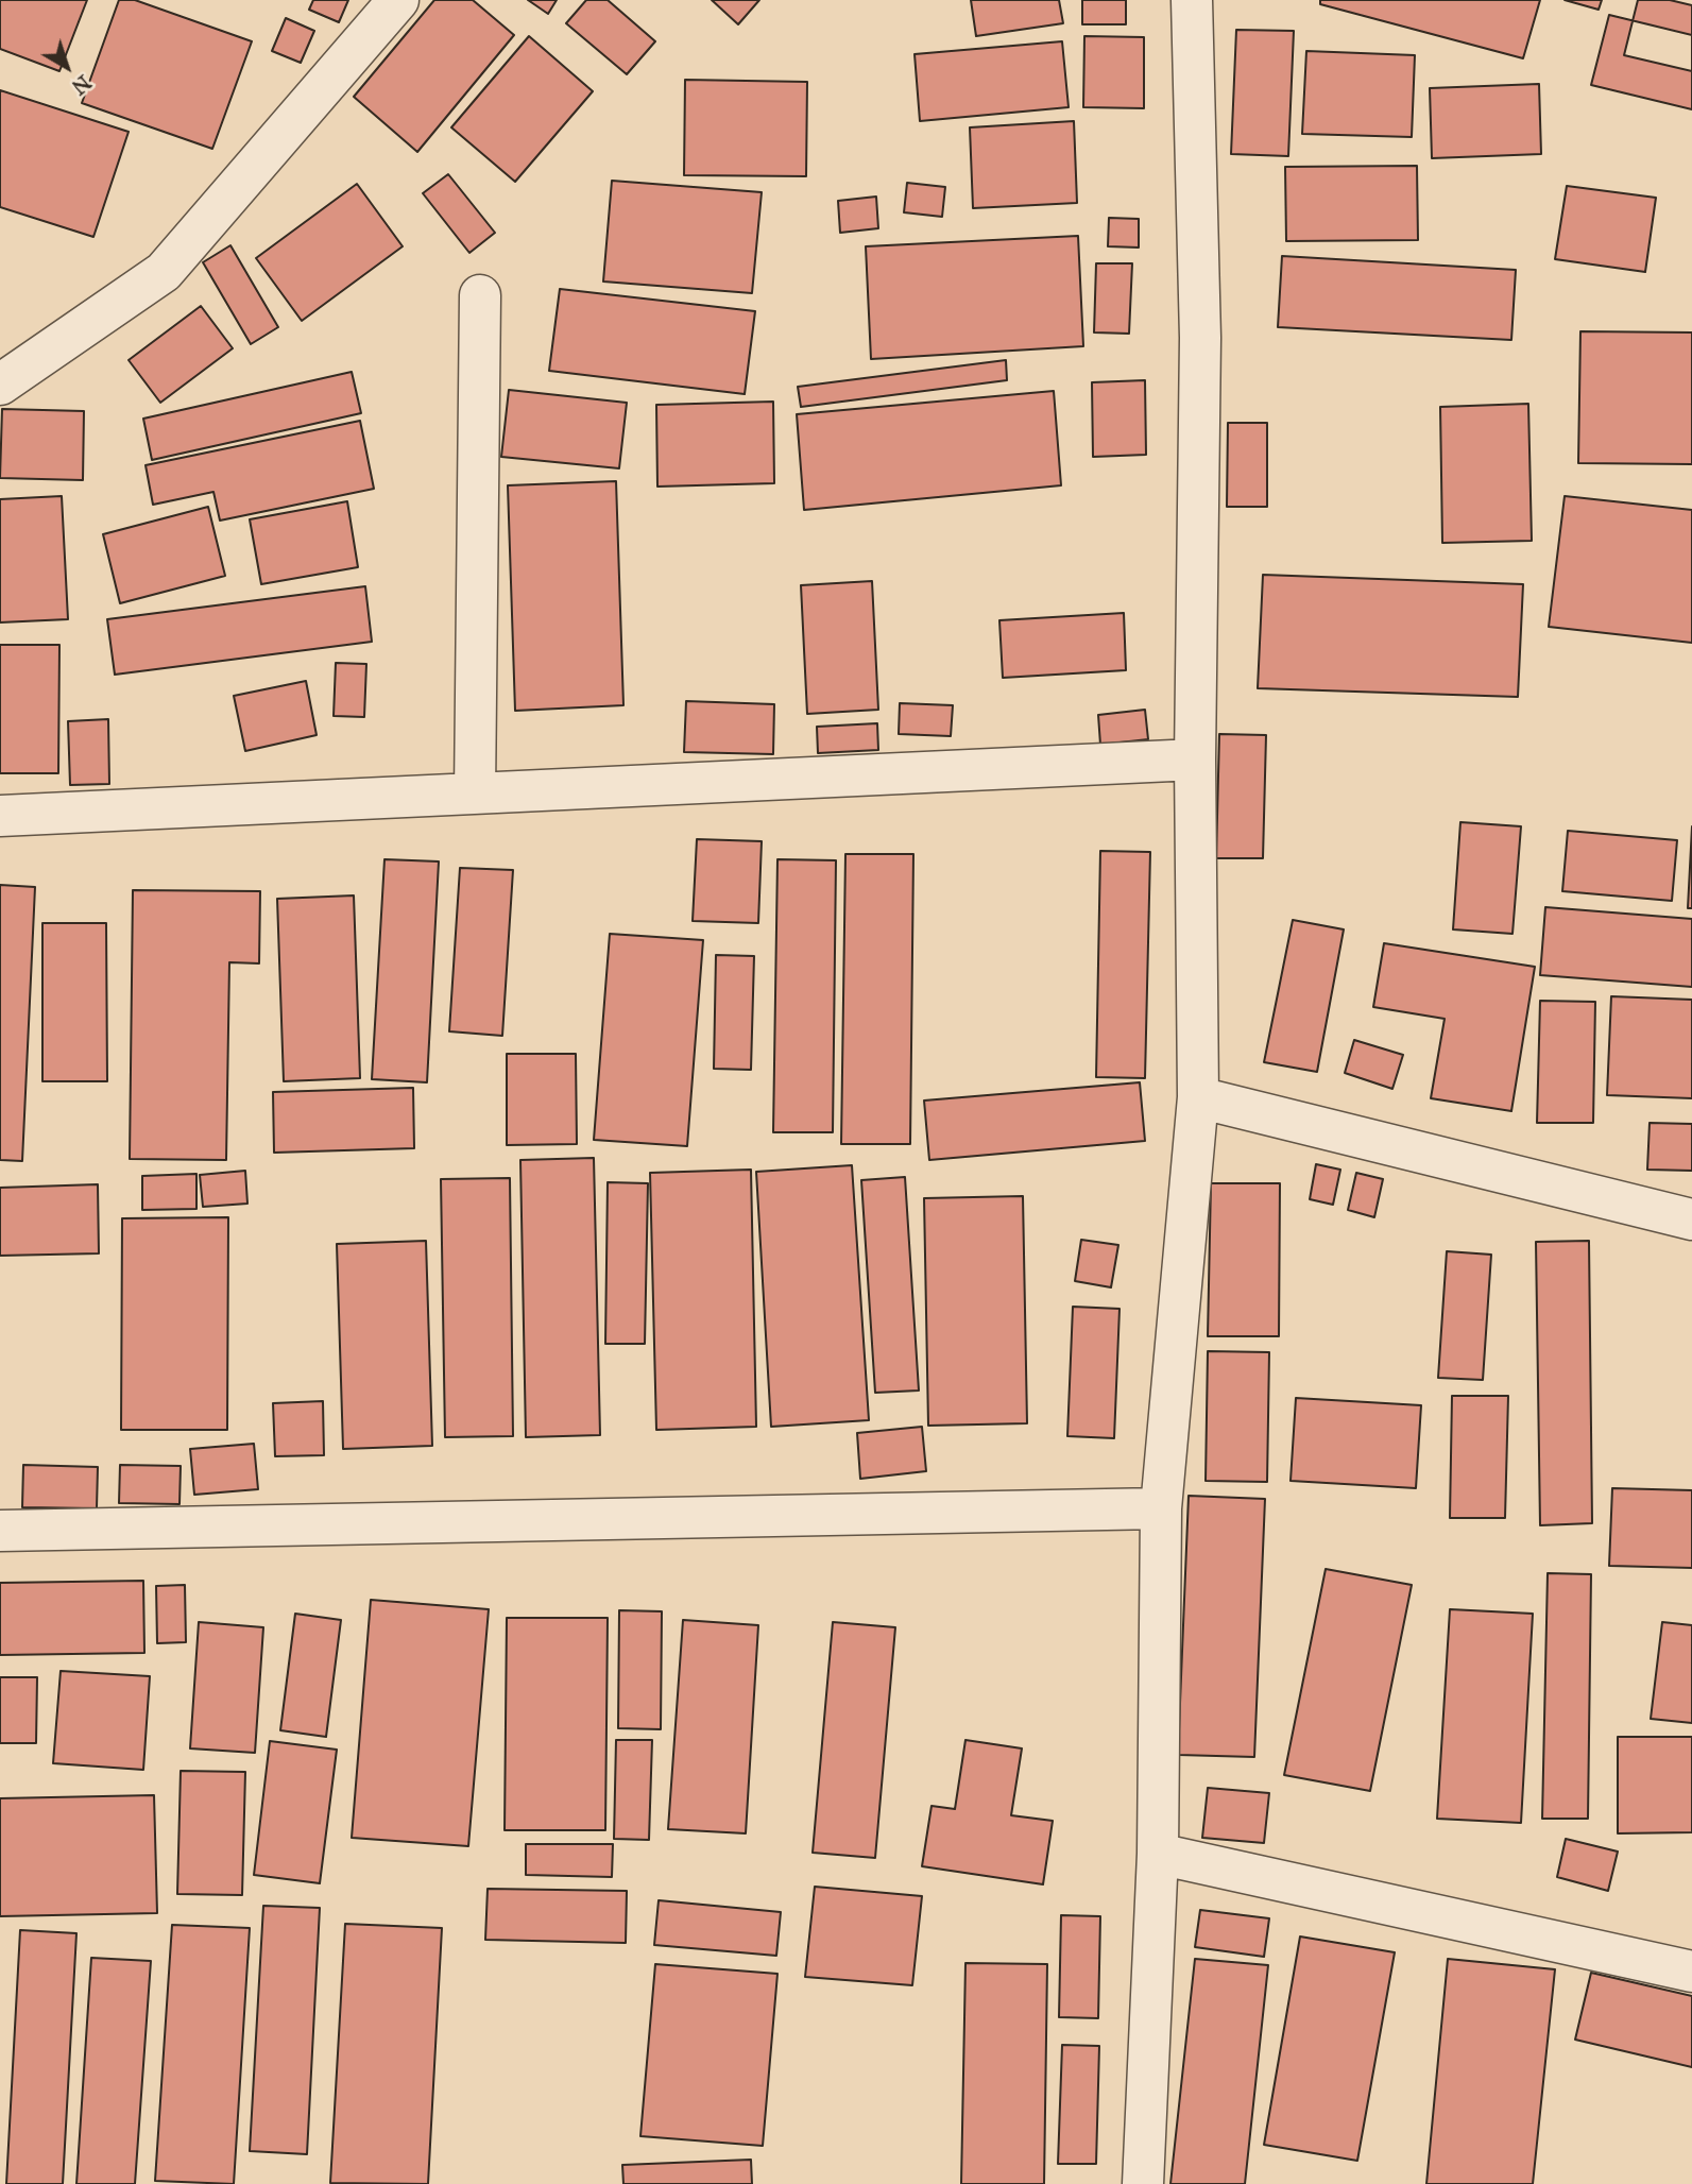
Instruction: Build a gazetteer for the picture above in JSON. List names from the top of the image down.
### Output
{
  "north": "bottom right"
}
